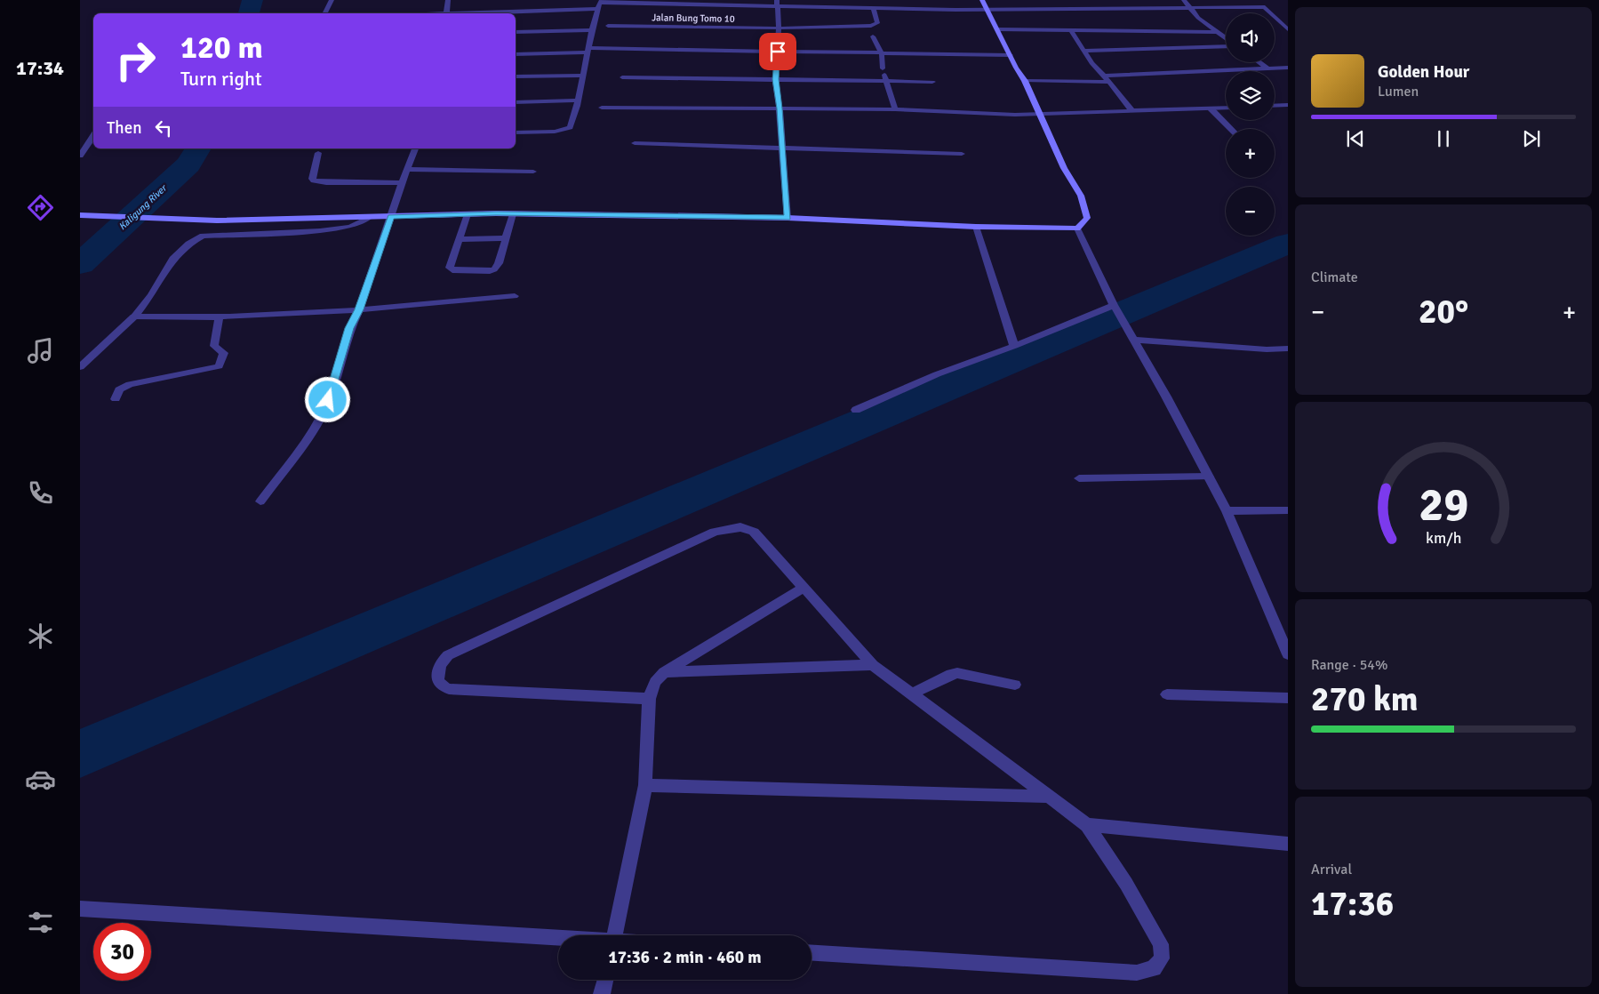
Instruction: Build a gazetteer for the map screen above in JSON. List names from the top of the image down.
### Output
{
  "streets": {
    "street": ["Jalan Bung Tomo 10"]
  },
  "water": ["Kaligung River"],
  "page": {
    "tabs": "17:34",
    "map_buttons": ["+", "−"],
    "turn": ["120 m", "Turn right"],
    "song": ["Golden Hour", "Lumen"],
    "then": "Then",
    "tile": [
      "Climate",
      ["Range · 54%", "270 km"],
      ["Arrival", "17:36"]
    ],
    "heat": ["−", "20°", "+"],
    "limit": "30",
    "trip": "17:36 · 2 min · 460 m",
    "gauge": ["29", "km/h"]
  }
}
